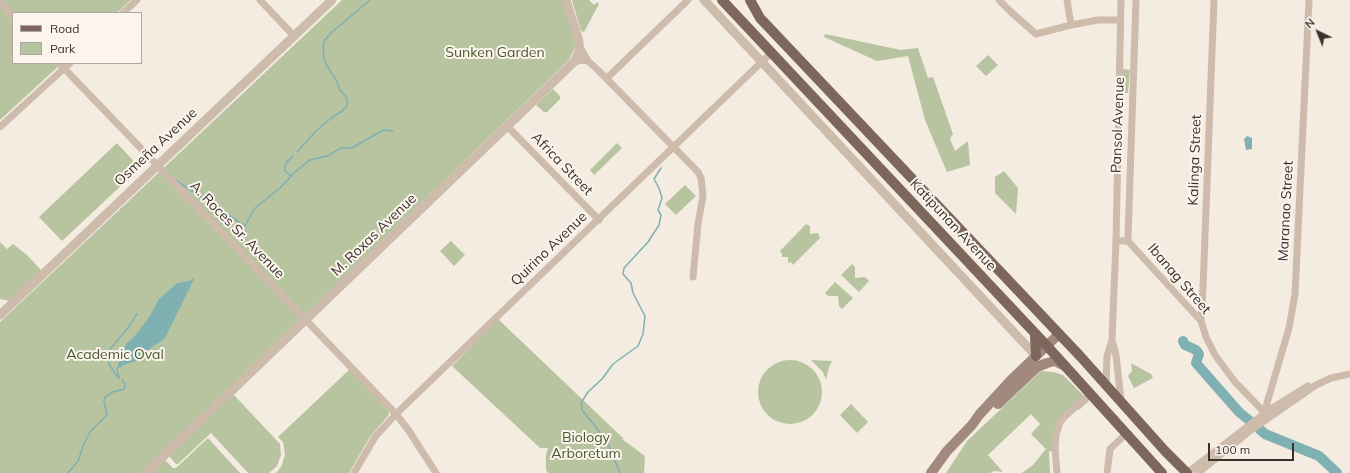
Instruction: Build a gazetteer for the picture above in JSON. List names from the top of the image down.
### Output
{
  "streets": {
    "main road": ["Katipunan Avenue"],
    "street": [
      "Pansol Avenue",
      "Osmeña Avenue",
      "Kalinga Street",
      "Africa Street",
      "Maranao Street",
      "A. Roces Sr. Avenue",
      "M. Roxas Avenue",
      "Quirino Avenue",
      "Ibanag Street"
    ]
  },
  "crossings": [
    ["Pansol Avenue", "Katipunan Avenue"],
    ["Pansol Avenue", "Ibanag Street"],
    ["Osmeña Avenue", "A. Roces Sr. Avenue"],
    ["Kalinga Street", "Ibanag Street"],
    ["Africa Street", "M. Roxas Avenue"],
    ["Africa Street", "Quirino Avenue"],
    ["Maranao Street", "Ibanag Street"],
    ["Katipunan Avenue", "Quirino Avenue"],
    ["A. Roces Sr. Avenue", "M. Roxas Avenue"],
    ["A. Roces Sr. Avenue", "Quirino Avenue"]
  ],
  "parks": ["Sunken Garden", "Academic Oval", "Biology Arboretum"],
  "legend": ["Road", "Park"],
  "scale_bar": "100 m",
  "north": "top left"
}
